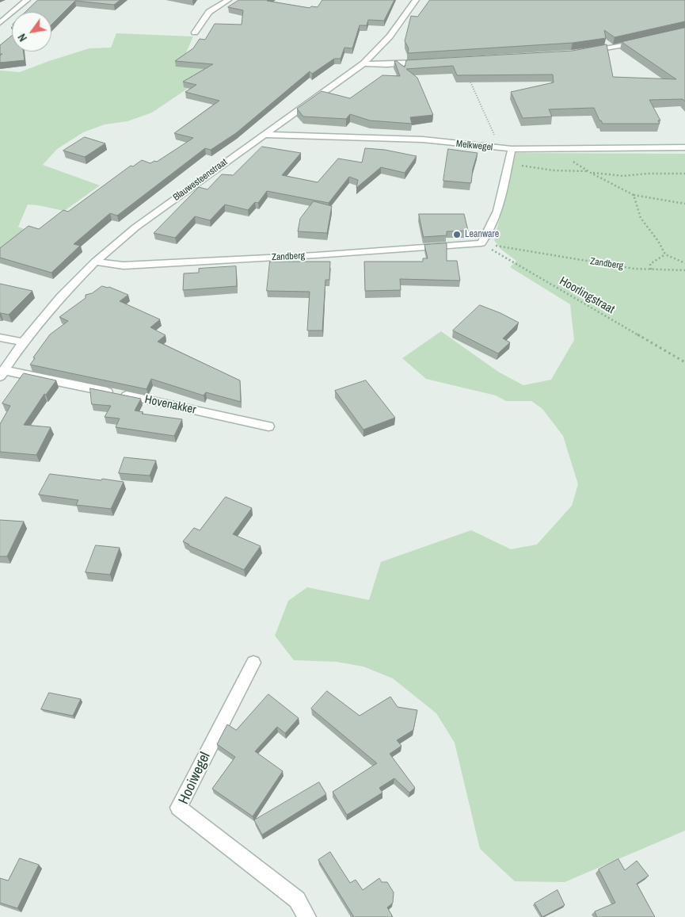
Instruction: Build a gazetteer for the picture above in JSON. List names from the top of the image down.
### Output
{
  "streets": {
    "street": [
      "Melkwegel",
      "Blauwesteenstraat",
      "Zandberg",
      "Hovenakker",
      "Hooiwegel"
    ],
    "path": ["Hoorlingstraat"]
  },
  "crossings": [
    ["Melkwegel", "Blauwesteenstraat"],
    ["Blauwesteenstraat", "Zandberg"],
    ["Blauwesteenstraat", "Hovenakker"],
    ["Zandberg", "Hoorlingstraat"]
  ],
  "places": ["Leanware"],
  "north": "bottom left"
}
